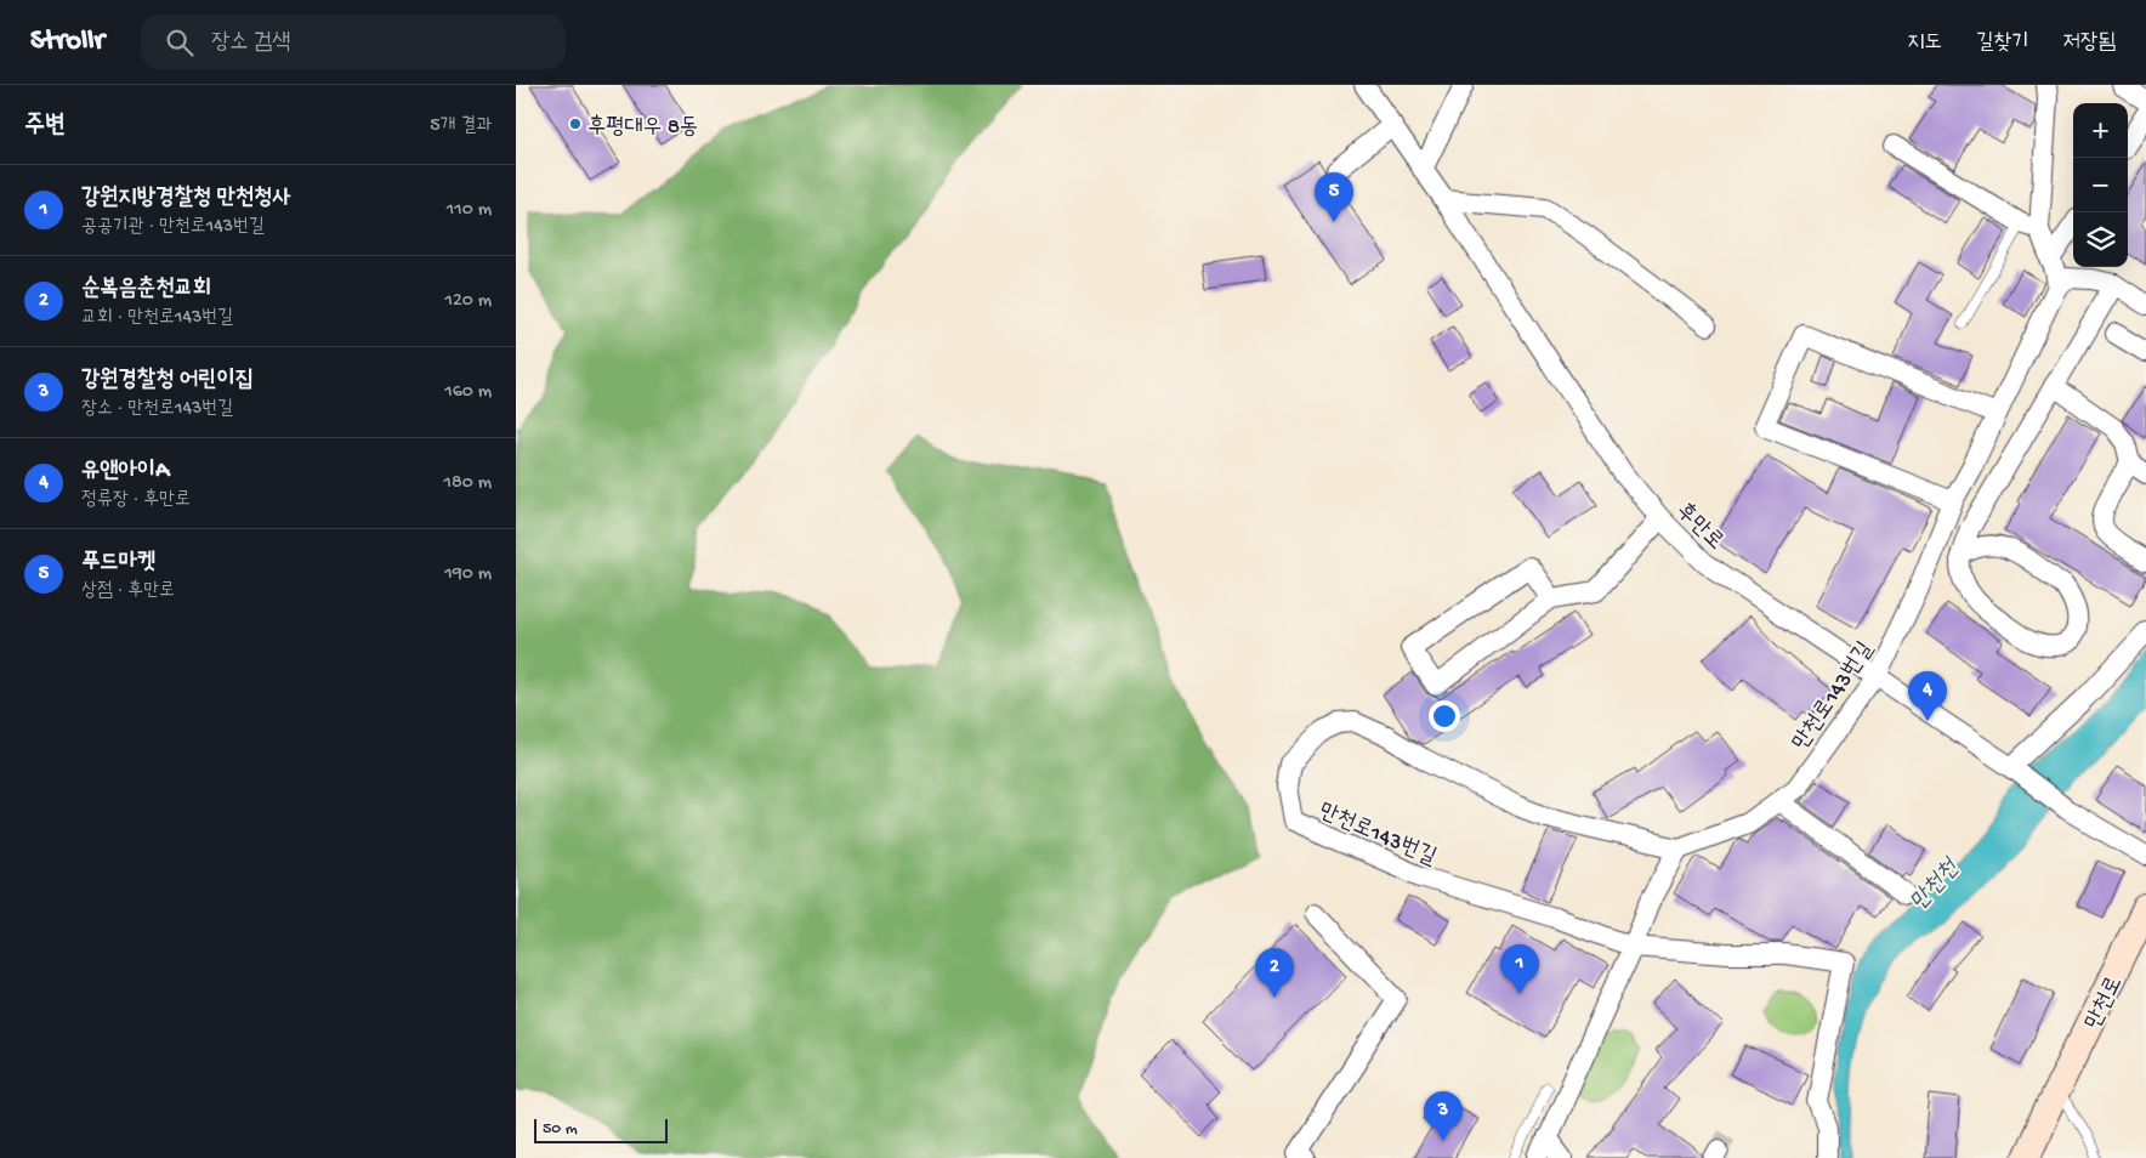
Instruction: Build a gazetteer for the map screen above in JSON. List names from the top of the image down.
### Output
{
  "streets": {
    "street": ["후만로", "만천로143번길", "만천로"]
  },
  "crossings": [
    ["후만로", "만천로143번길"]
  ],
  "water": ["만천천"],
  "places": ["후평대우 8동"],
  "scale_bar": "50 m",
  "page": {
    "header": "Strollr",
    "search": "장소 검색",
    "nav": ["지도", "길찾기", "저장됨"],
    "heading": ["주변", "5개 결과"],
    "map_buttons": ["+", "−"],
    "list": [
      {
        "mark": "1",
        "name": "강원지방경찰청 만천청사",
        "note": "공공기관 · 만천로143번길",
        "value": "110 m"
      },
      {
        "mark": "2",
        "name": "순복음춘천교회",
        "note": "교회 · 만천로143번길",
        "value": "120 m"
      },
      {
        "mark": "3",
        "name": "강원경찰청 어린이집",
        "note": "장소 · 만천로143번길",
        "value": "160 m"
      },
      {
        "mark": "4",
        "name": "유앤아이A",
        "note": "정류장 · 후만로",
        "value": "180 m"
      },
      {
        "mark": "5",
        "name": "푸드마켓",
        "note": "상점 · 후만로",
        "value": "190 m"
      }
    ],
    "pins": [
      "5",
      "4",
      "1",
      "2",
      "3"
    ],
    "scale": "50 m"
  }
}
